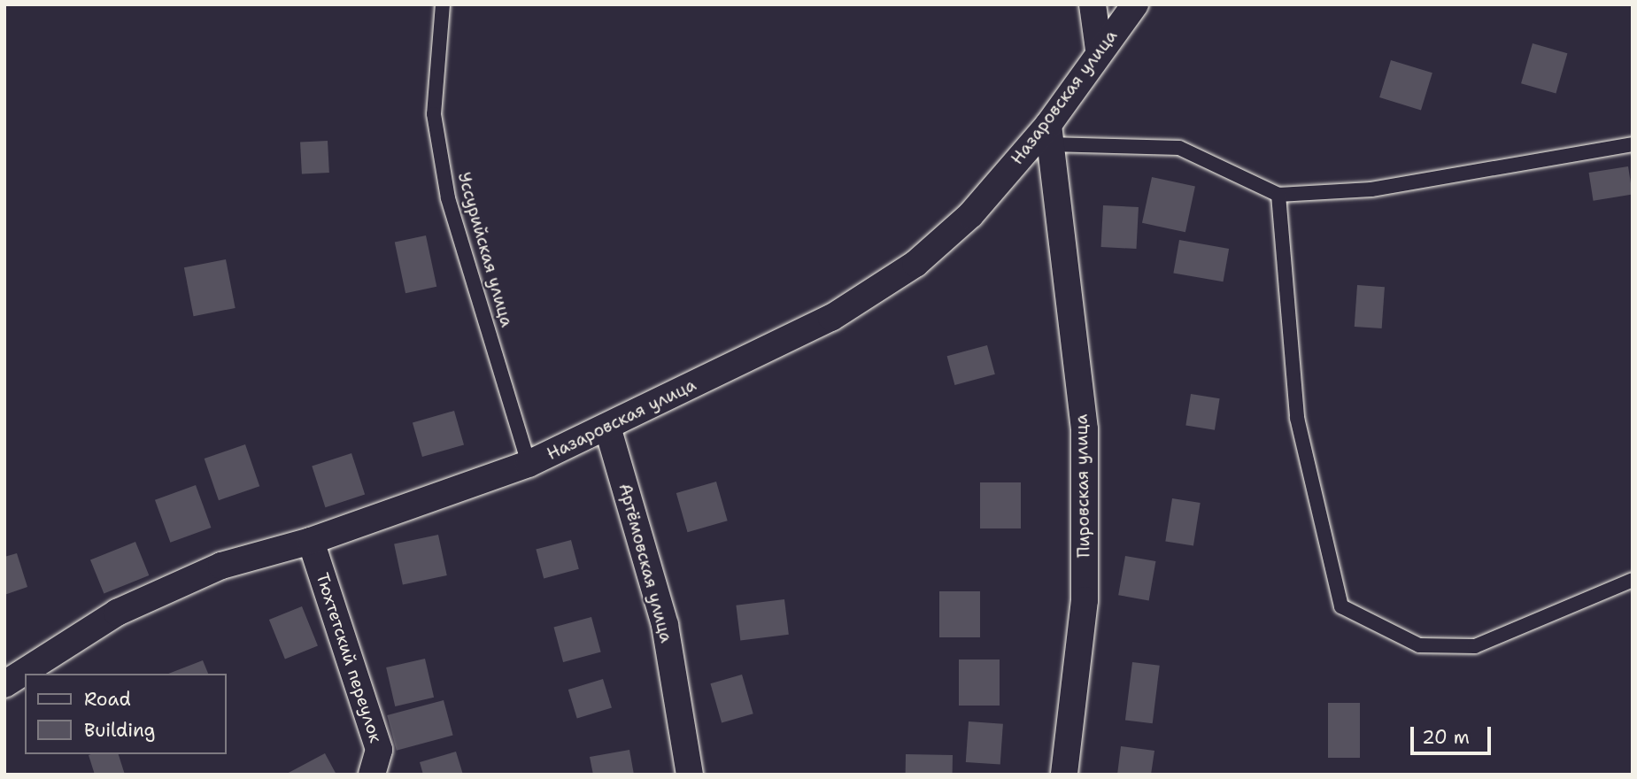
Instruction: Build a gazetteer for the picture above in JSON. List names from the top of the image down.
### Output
{
  "streets": {
    "street": [
      "Назаровская улица",
      "Пировская улица",
      "Артёмовская улица",
      "Тюхтетский переулок"
    ],
    "lane": ["Уссурийская улица"]
  },
  "crossings": [
    ["Назаровская улица", "Уссурийская улица"],
    ["Назаровская улица", "Пировская улица"],
    ["Назаровская улица", "Артёмовская улица"],
    ["Назаровская улица", "Тюхтетский переулок"]
  ],
  "legend": ["Road", "Building"],
  "scale_bar": "20 m"
}
